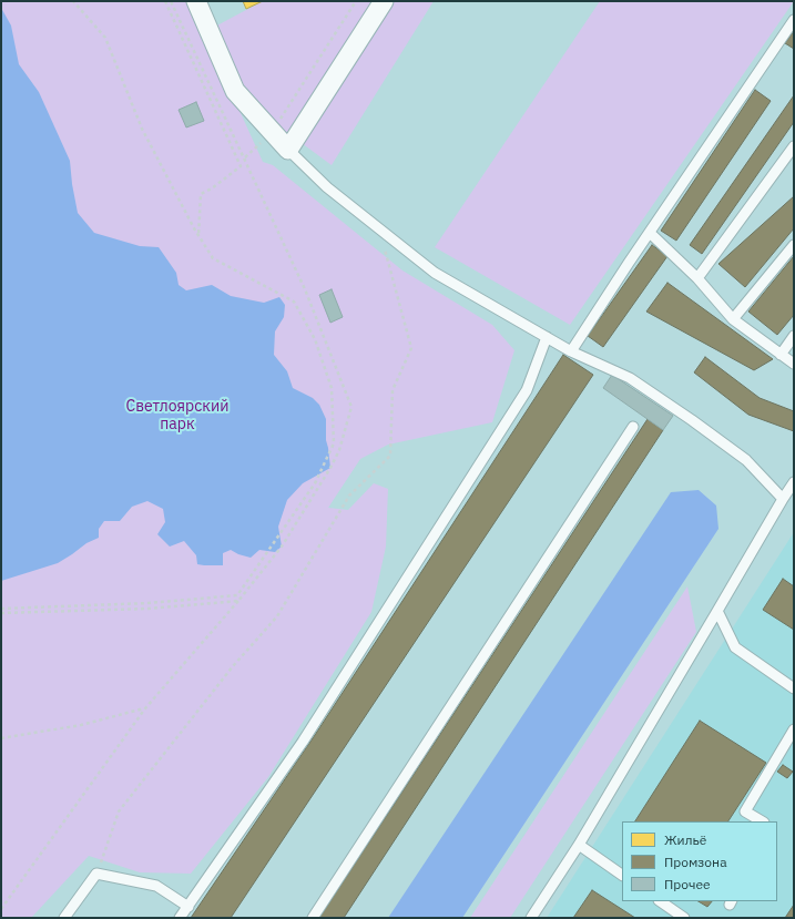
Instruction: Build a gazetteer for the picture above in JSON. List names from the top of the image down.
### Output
{
  "parks": ["Светлоярский парк"],
  "legend": ["Жильё", "Промзона", "Прочее"]
}
